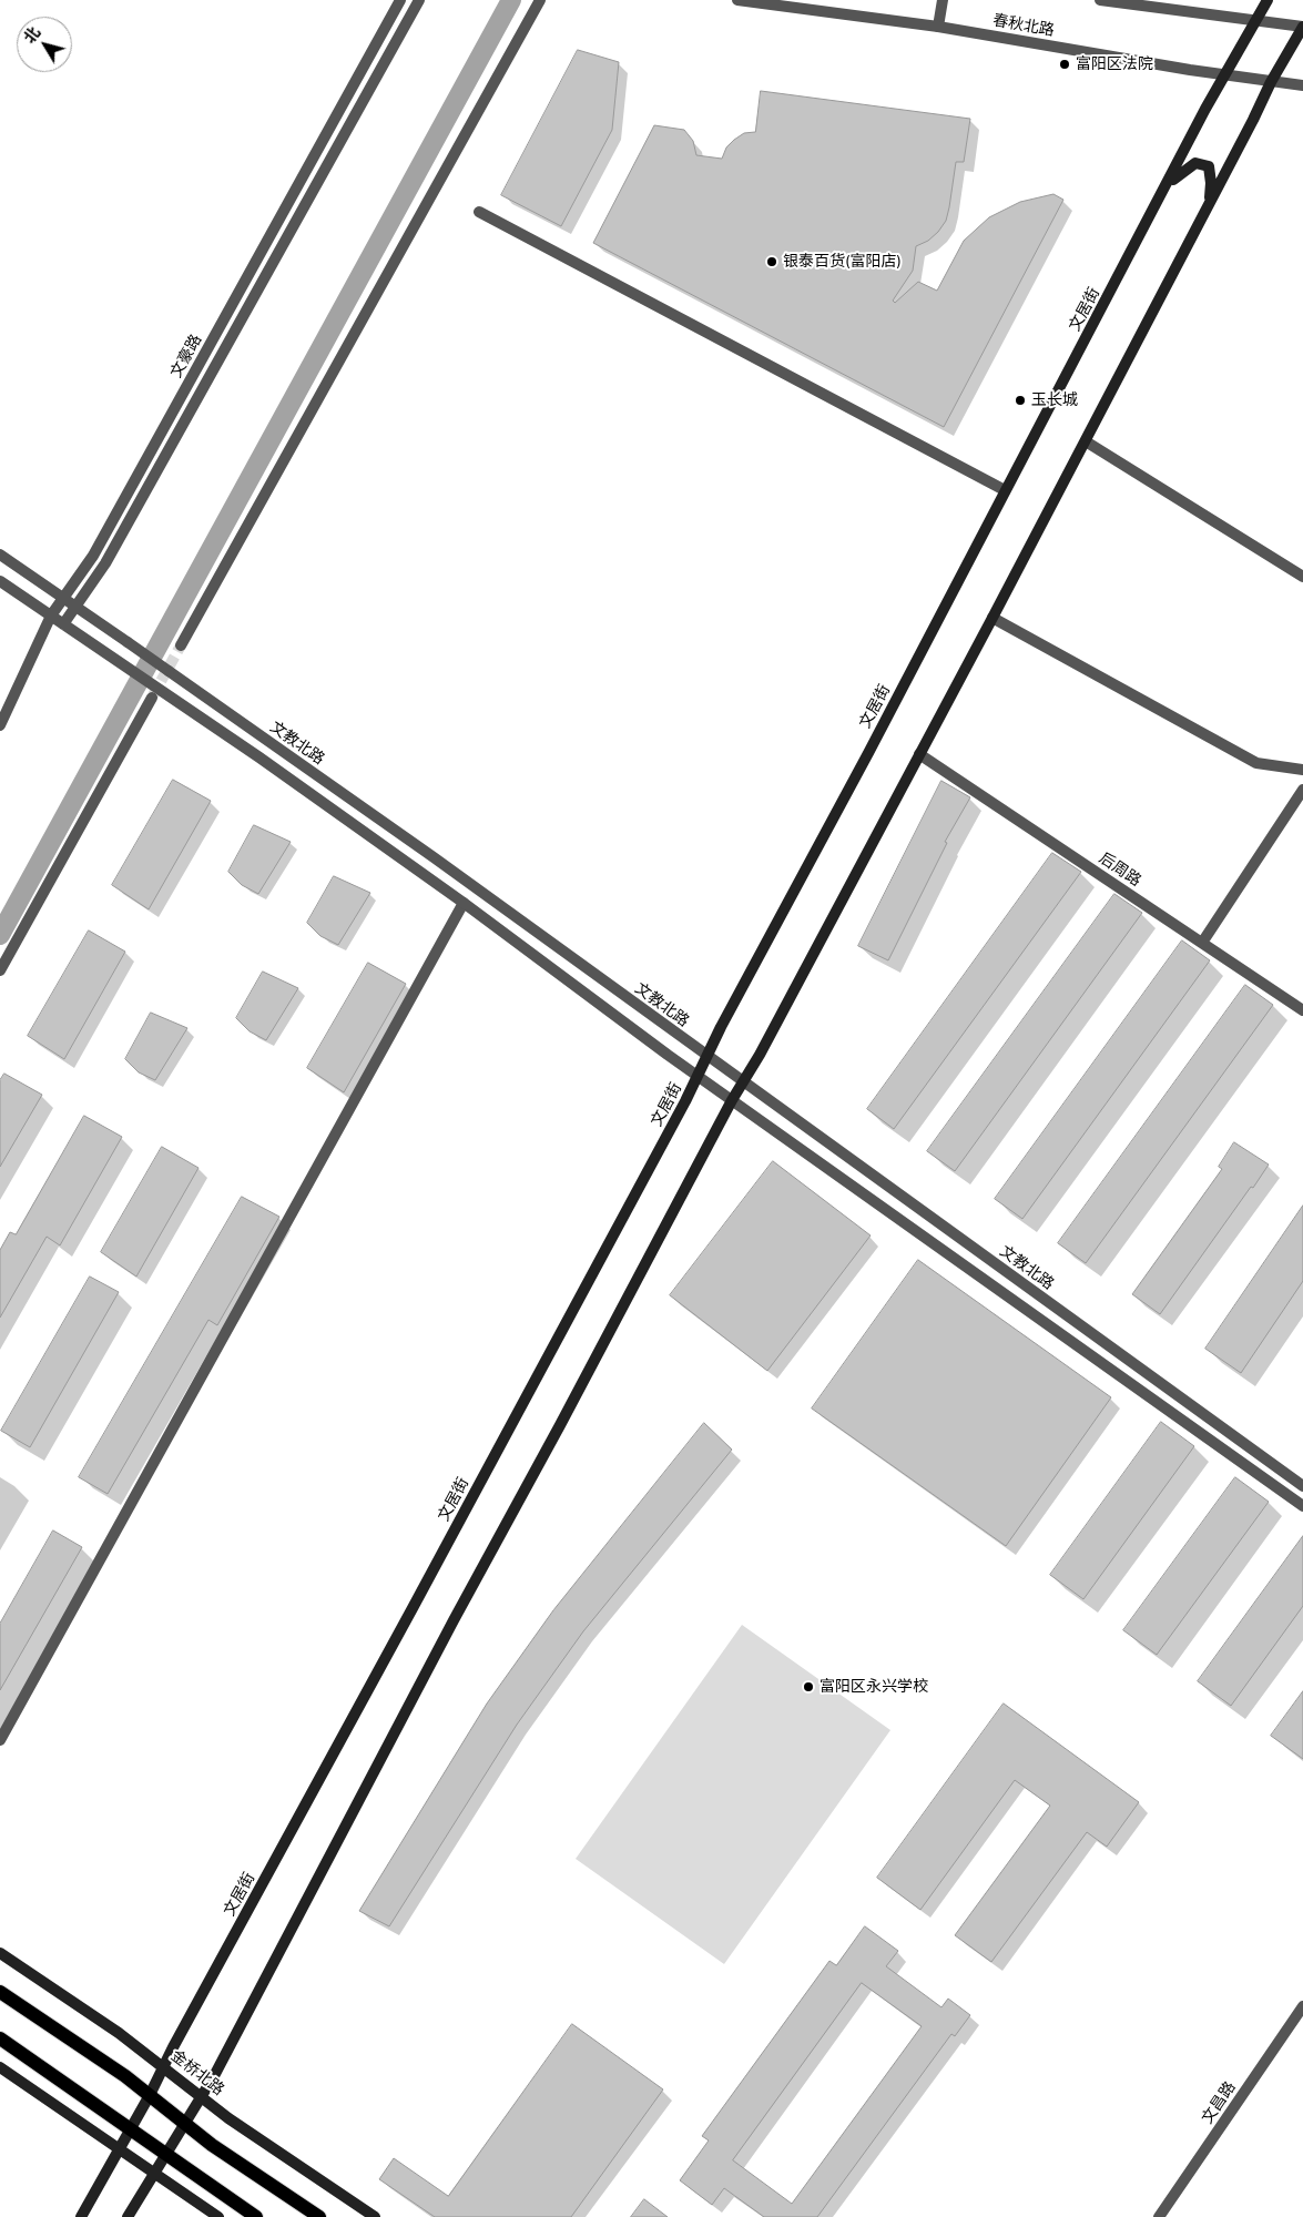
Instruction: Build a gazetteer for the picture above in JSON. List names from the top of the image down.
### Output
{
  "streets": {
    "main road": ["文居街", "金桥北路"],
    "street": [
      "春秋北路",
      "文豪路",
      "文教北路",
      "后周路",
      "文昌路"
    ]
  },
  "crossings": [
    ["春秋北路", "文居街"],
    ["文居街", "文教北路"],
    ["文居街", "金桥北路"],
    ["文豪路", "文教北路"]
  ],
  "places": [
    "富阳区法院",
    "银泰百货(富阳店)",
    "玉长城",
    "富阳区永兴学校"
  ],
  "north": "top left"
}
